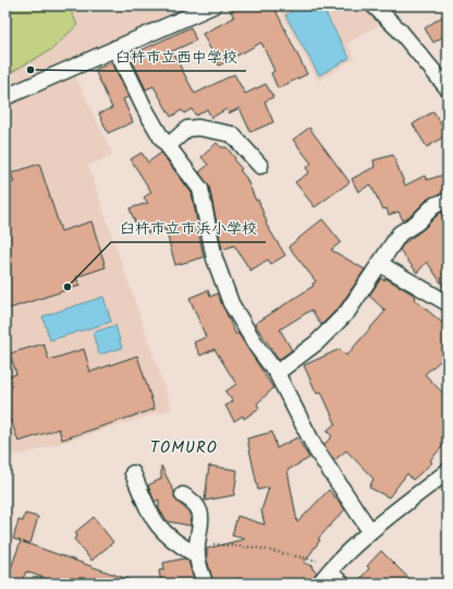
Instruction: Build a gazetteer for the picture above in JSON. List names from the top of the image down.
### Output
{
  "districts": ["TOMURO"],
  "places": ["臼杵市立西中学校", "臼杵市立市浜小学校"]
}
